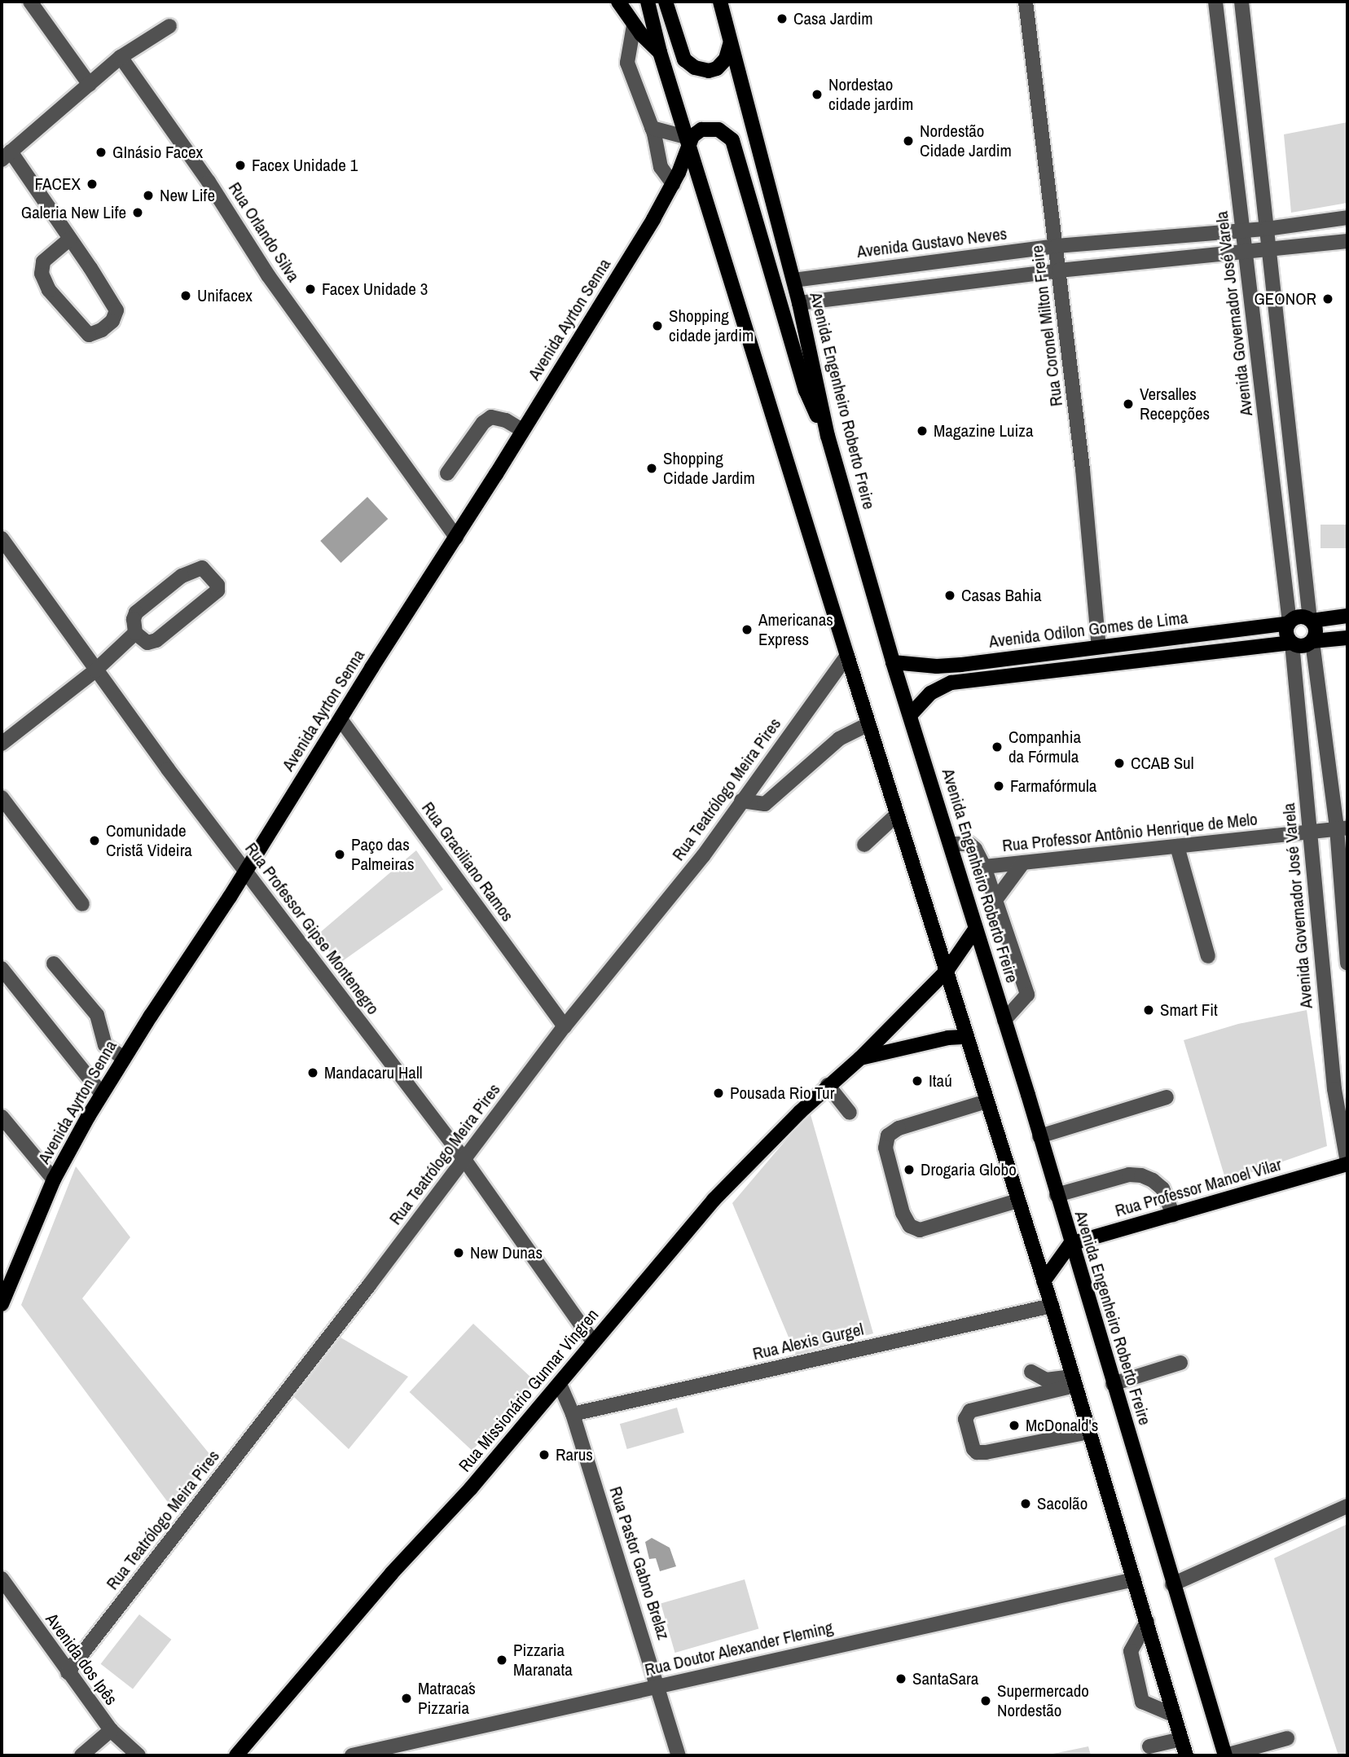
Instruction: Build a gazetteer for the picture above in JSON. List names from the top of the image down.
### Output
{
  "streets": {
    "main road": [
      "Avenida Ayrton Senna",
      "Avenida Engenheiro Roberto Freire",
      "Avenida Odilon Gomes de Lima",
      "Rua Professor Manoel Vilar",
      "Rua Missionário Gunnar Vingren"
    ],
    "street": [
      "Rua Orlando Silva",
      "Avenida Gustavo Neves",
      "Avenida Governador José Varela",
      "Rua Coronel Milton Freire",
      "Rua Teatrólogo Meira Pires",
      "Rua Professor Antônio Henrique de Melo",
      "Rua Graciliano Ramos",
      "Rua Professor Gipse Montenegro",
      "Rua Alexis Gurgel",
      "Rua Pastor Gabno Brelaz",
      "Rua Doutor Alexander Fleming",
      "Avenida dos Ipês"
    ]
  },
  "crossings": [
    ["Rua Orlando Silva", "Avenida Ayrton Senna"],
    ["Avenida Gustavo Neves", "Avenida Governador José Varela"],
    ["Avenida Gustavo Neves", "Rua Coronel Milton Freire"],
    ["Avenida Gustavo Neves", "Avenida Engenheiro Roberto Freire"],
    ["Avenida Governador José Varela", "Avenida Odilon Gomes de Lima"],
    ["Avenida Governador José Varela", "Rua Professor Antônio Henrique de Melo"],
    ["Avenida Governador José Varela", "Rua Professor Manoel Vilar"],
    ["Avenida Ayrton Senna", "Rua Graciliano Ramos"],
    ["Avenida Ayrton Senna", "Rua Professor Gipse Montenegro"],
    ["Rua Coronel Milton Freire", "Avenida Odilon Gomes de Lima"],
    ["Avenida Engenheiro Roberto Freire", "Avenida Odilon Gomes de Lima"],
    ["Avenida Engenheiro Roberto Freire", "Rua Professor Manoel Vilar"],
    ["Avenida Engenheiro Roberto Freire", "Rua Missionário Gunnar Vingren"],
    ["Rua Teatrólogo Meira Pires", "Rua Graciliano Ramos"],
    ["Rua Teatrólogo Meira Pires", "Rua Professor Gipse Montenegro"],
    ["Rua Teatrólogo Meira Pires", "Avenida dos Ipês"],
    ["Rua Professor Gipse Montenegro", "Rua Missionário Gunnar Vingren"],
    ["Rua Alexis Gurgel", "Rua Pastor Gabno Brelaz"],
    ["Rua Missionário Gunnar Vingren", "Rua Pastor Gabno Brelaz"],
    ["Rua Pastor Gabno Brelaz", "Rua Doutor Alexander Fleming"]
  ],
  "places": [
    "Casa Jardim",
    "Nordestao cidade jardim",
    "Nordestão Cidade Jardim",
    "GInásio Facex",
    "Facex Unidade 1",
    "FACEX",
    "New Life",
    "Galeria New Life",
    "Facex Unidade 3",
    "Unifacex",
    "GEONOR",
    "Shopping cidade jardim",
    "Versalles Recepções",
    "Magazine Luiza",
    "Shopping Cidade Jardim",
    "Casas Bahia",
    "Americanas Express",
    "Companhia da Fórmula",
    "CCAB Sul",
    "Farmafórmula",
    "Comunidade Cristã Videira",
    "Paço das Palmeiras",
    "Smart Fit",
    "Mandacaru Hall",
    "Itaú",
    "Pousada Rio Tur",
    "Drogaria Globo",
    "New Dunas",
    "McDonald's",
    "Rarus",
    "Sacolão",
    "Pizzaria Maranata",
    "SantaSara",
    "Matraca´s Pizzaria",
    "Supermercado Nordestão"
  ]
}
